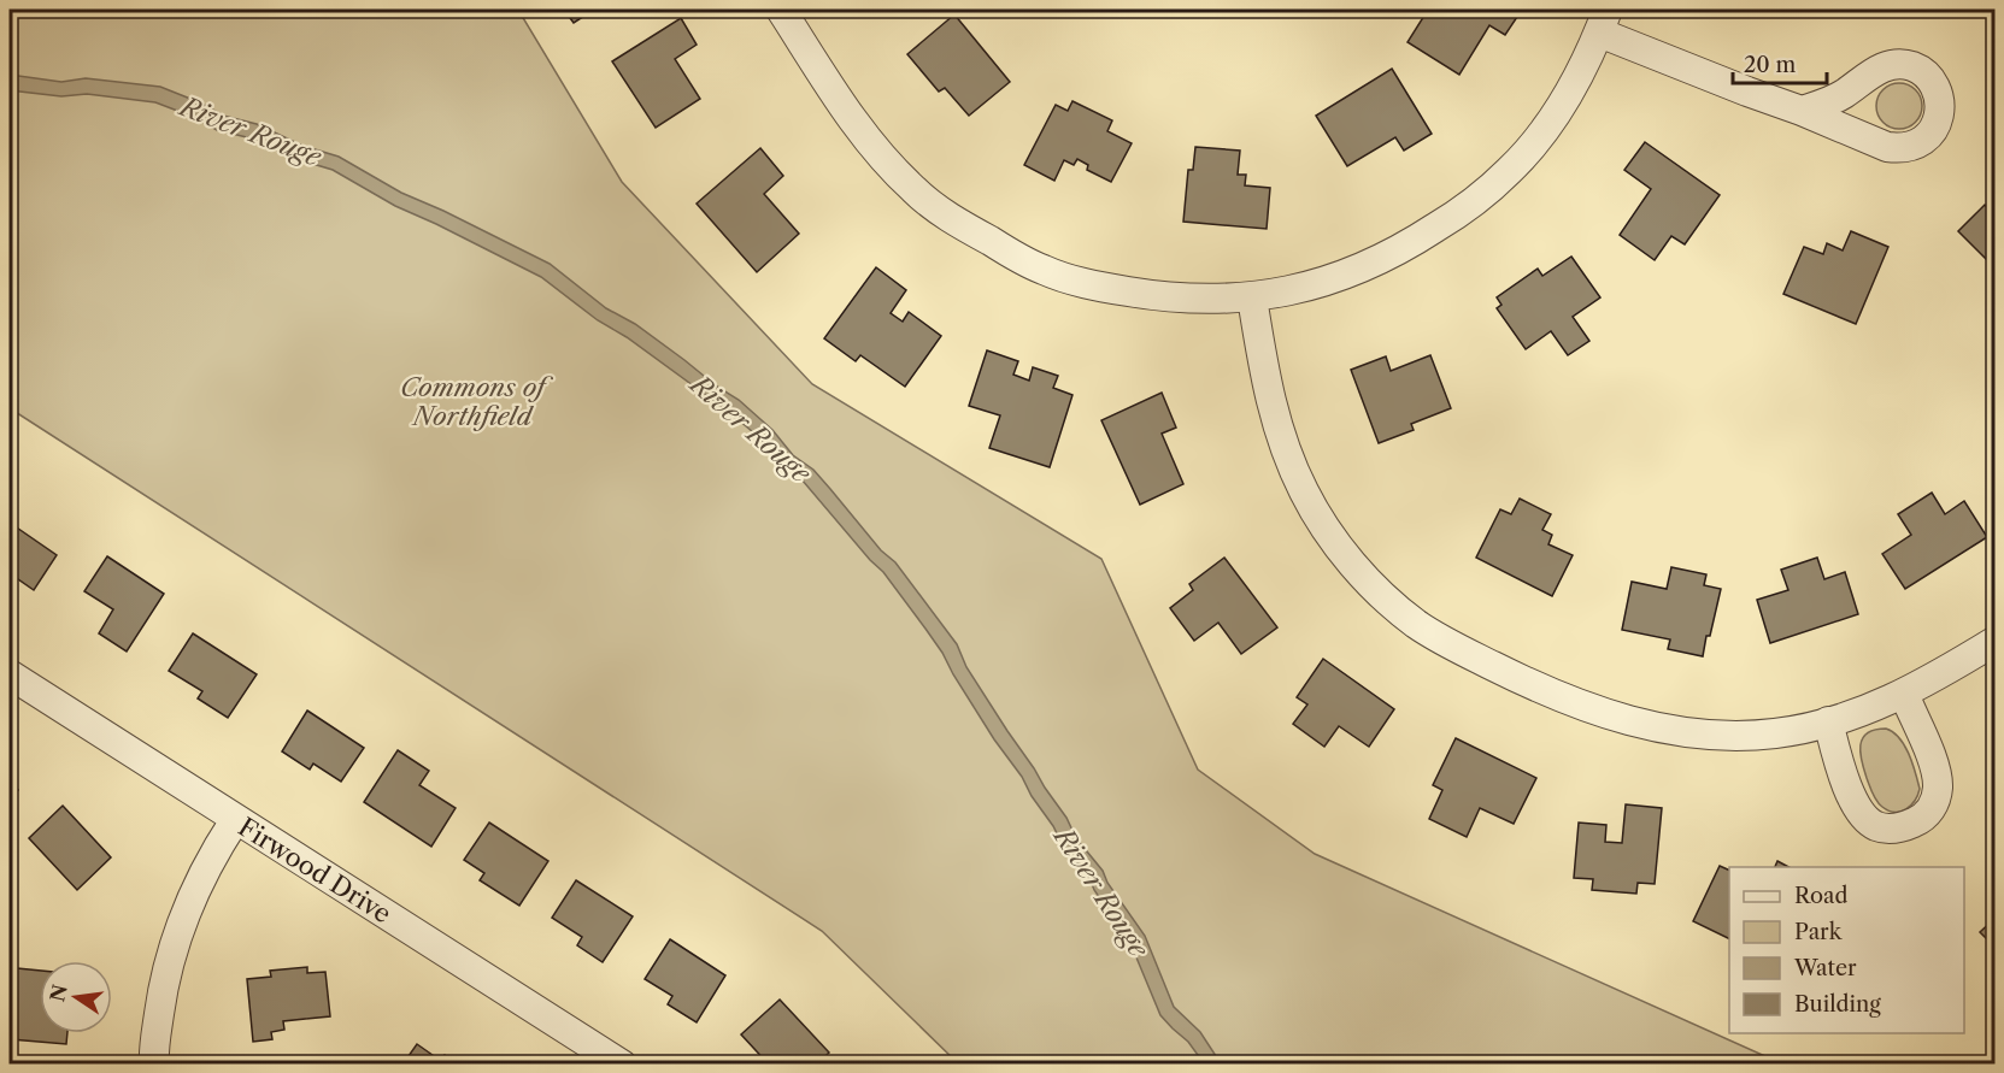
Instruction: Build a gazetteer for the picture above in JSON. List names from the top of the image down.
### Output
{
  "streets": {
    "street": ["Firwood Drive"]
  },
  "water": ["River Rouge"],
  "parks": ["Commons of Northfield"],
  "legend": [
    "Road",
    "Park",
    "Water",
    "Building"
  ],
  "scale_bar": "20 m",
  "north": "left"
}
